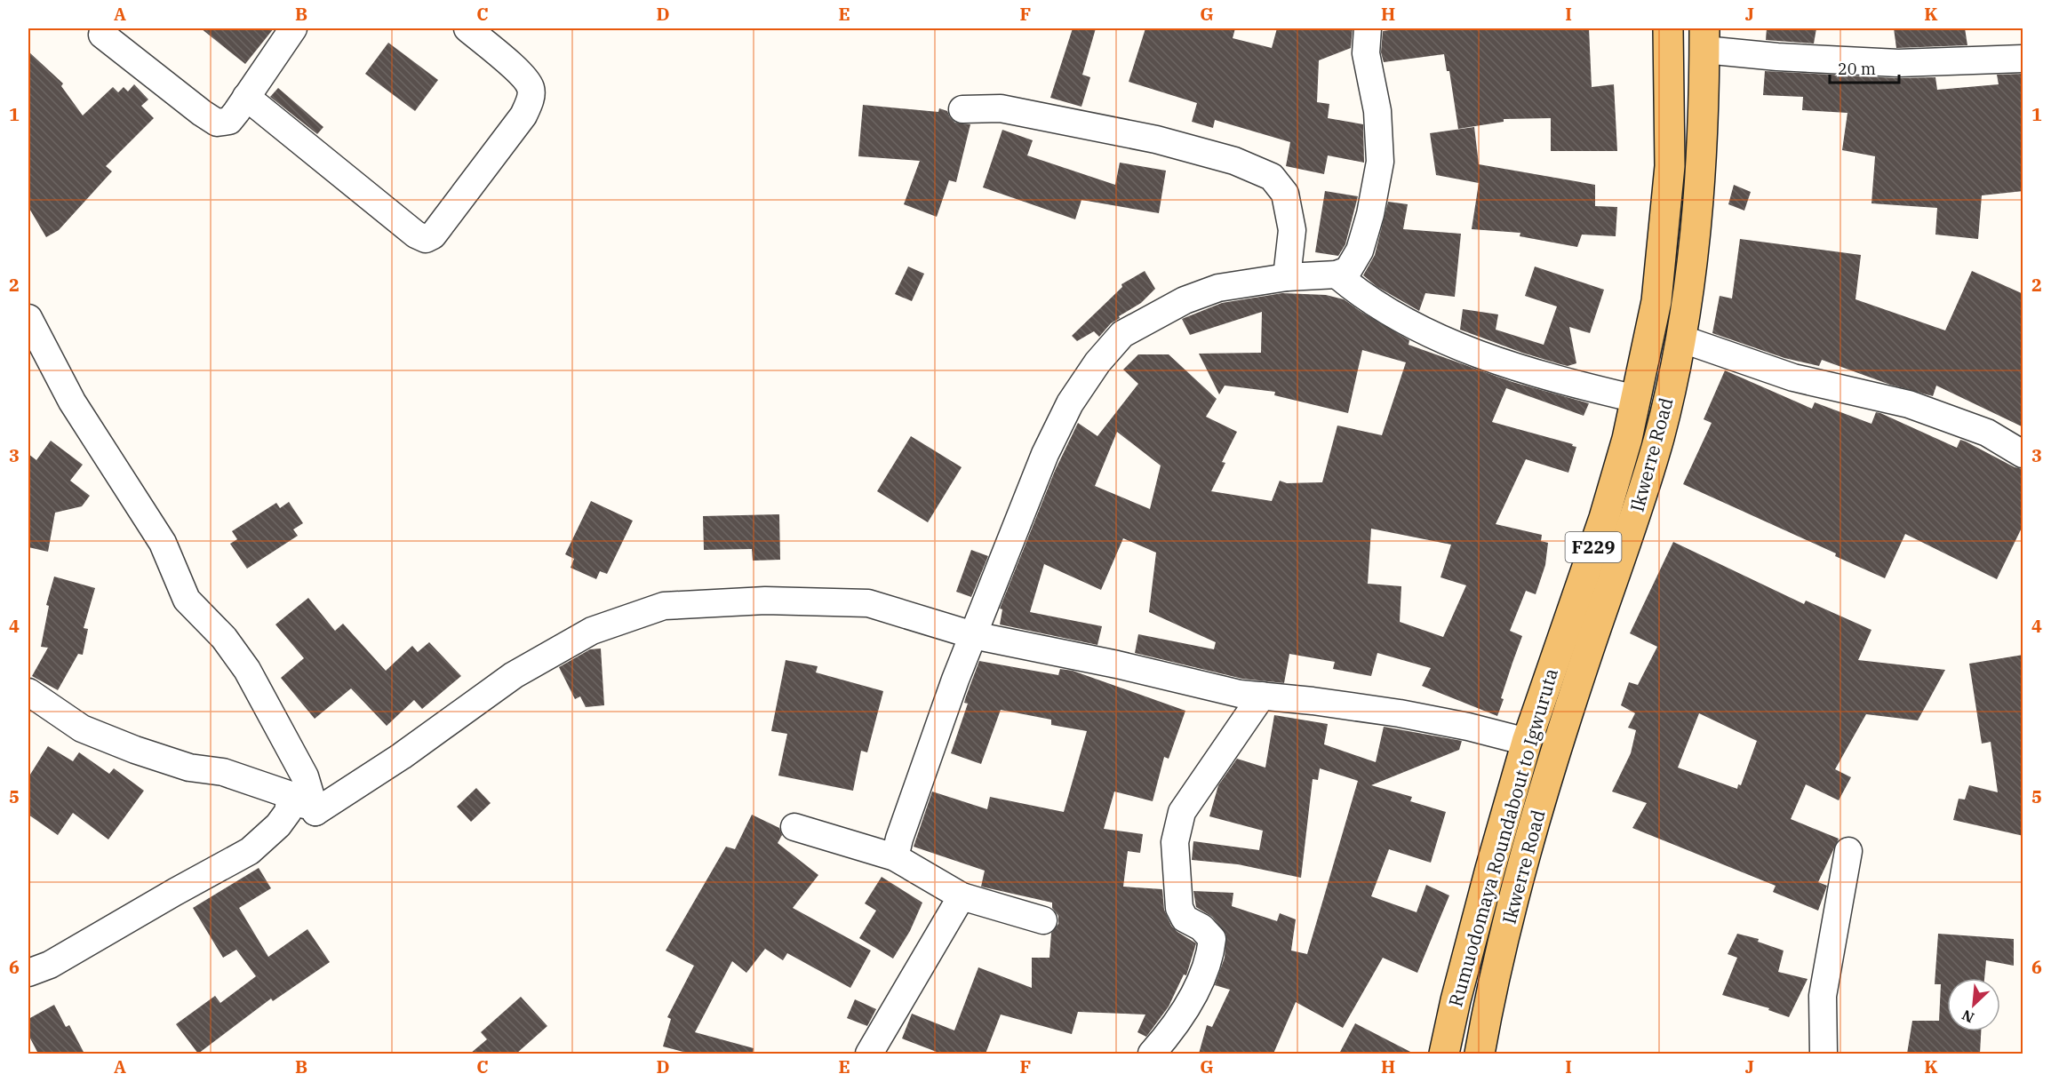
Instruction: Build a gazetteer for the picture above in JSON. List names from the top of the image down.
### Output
{
  "streets": {
    "main road": ["Ikwerre Road", "F229", "Rumuodomaya Roundabout to Igwuruta"]
  },
  "scale_bar": "20 m",
  "north": "bottom left",
  "grid": {
    "columns": [
      "A",
      "B",
      "C",
      "D",
      "E",
      "F",
      "G",
      "H",
      "I",
      "J",
      "K"
    ],
    "rows": [
      "1",
      "2",
      "3",
      "4",
      "5",
      "6"
    ]
  }
}
